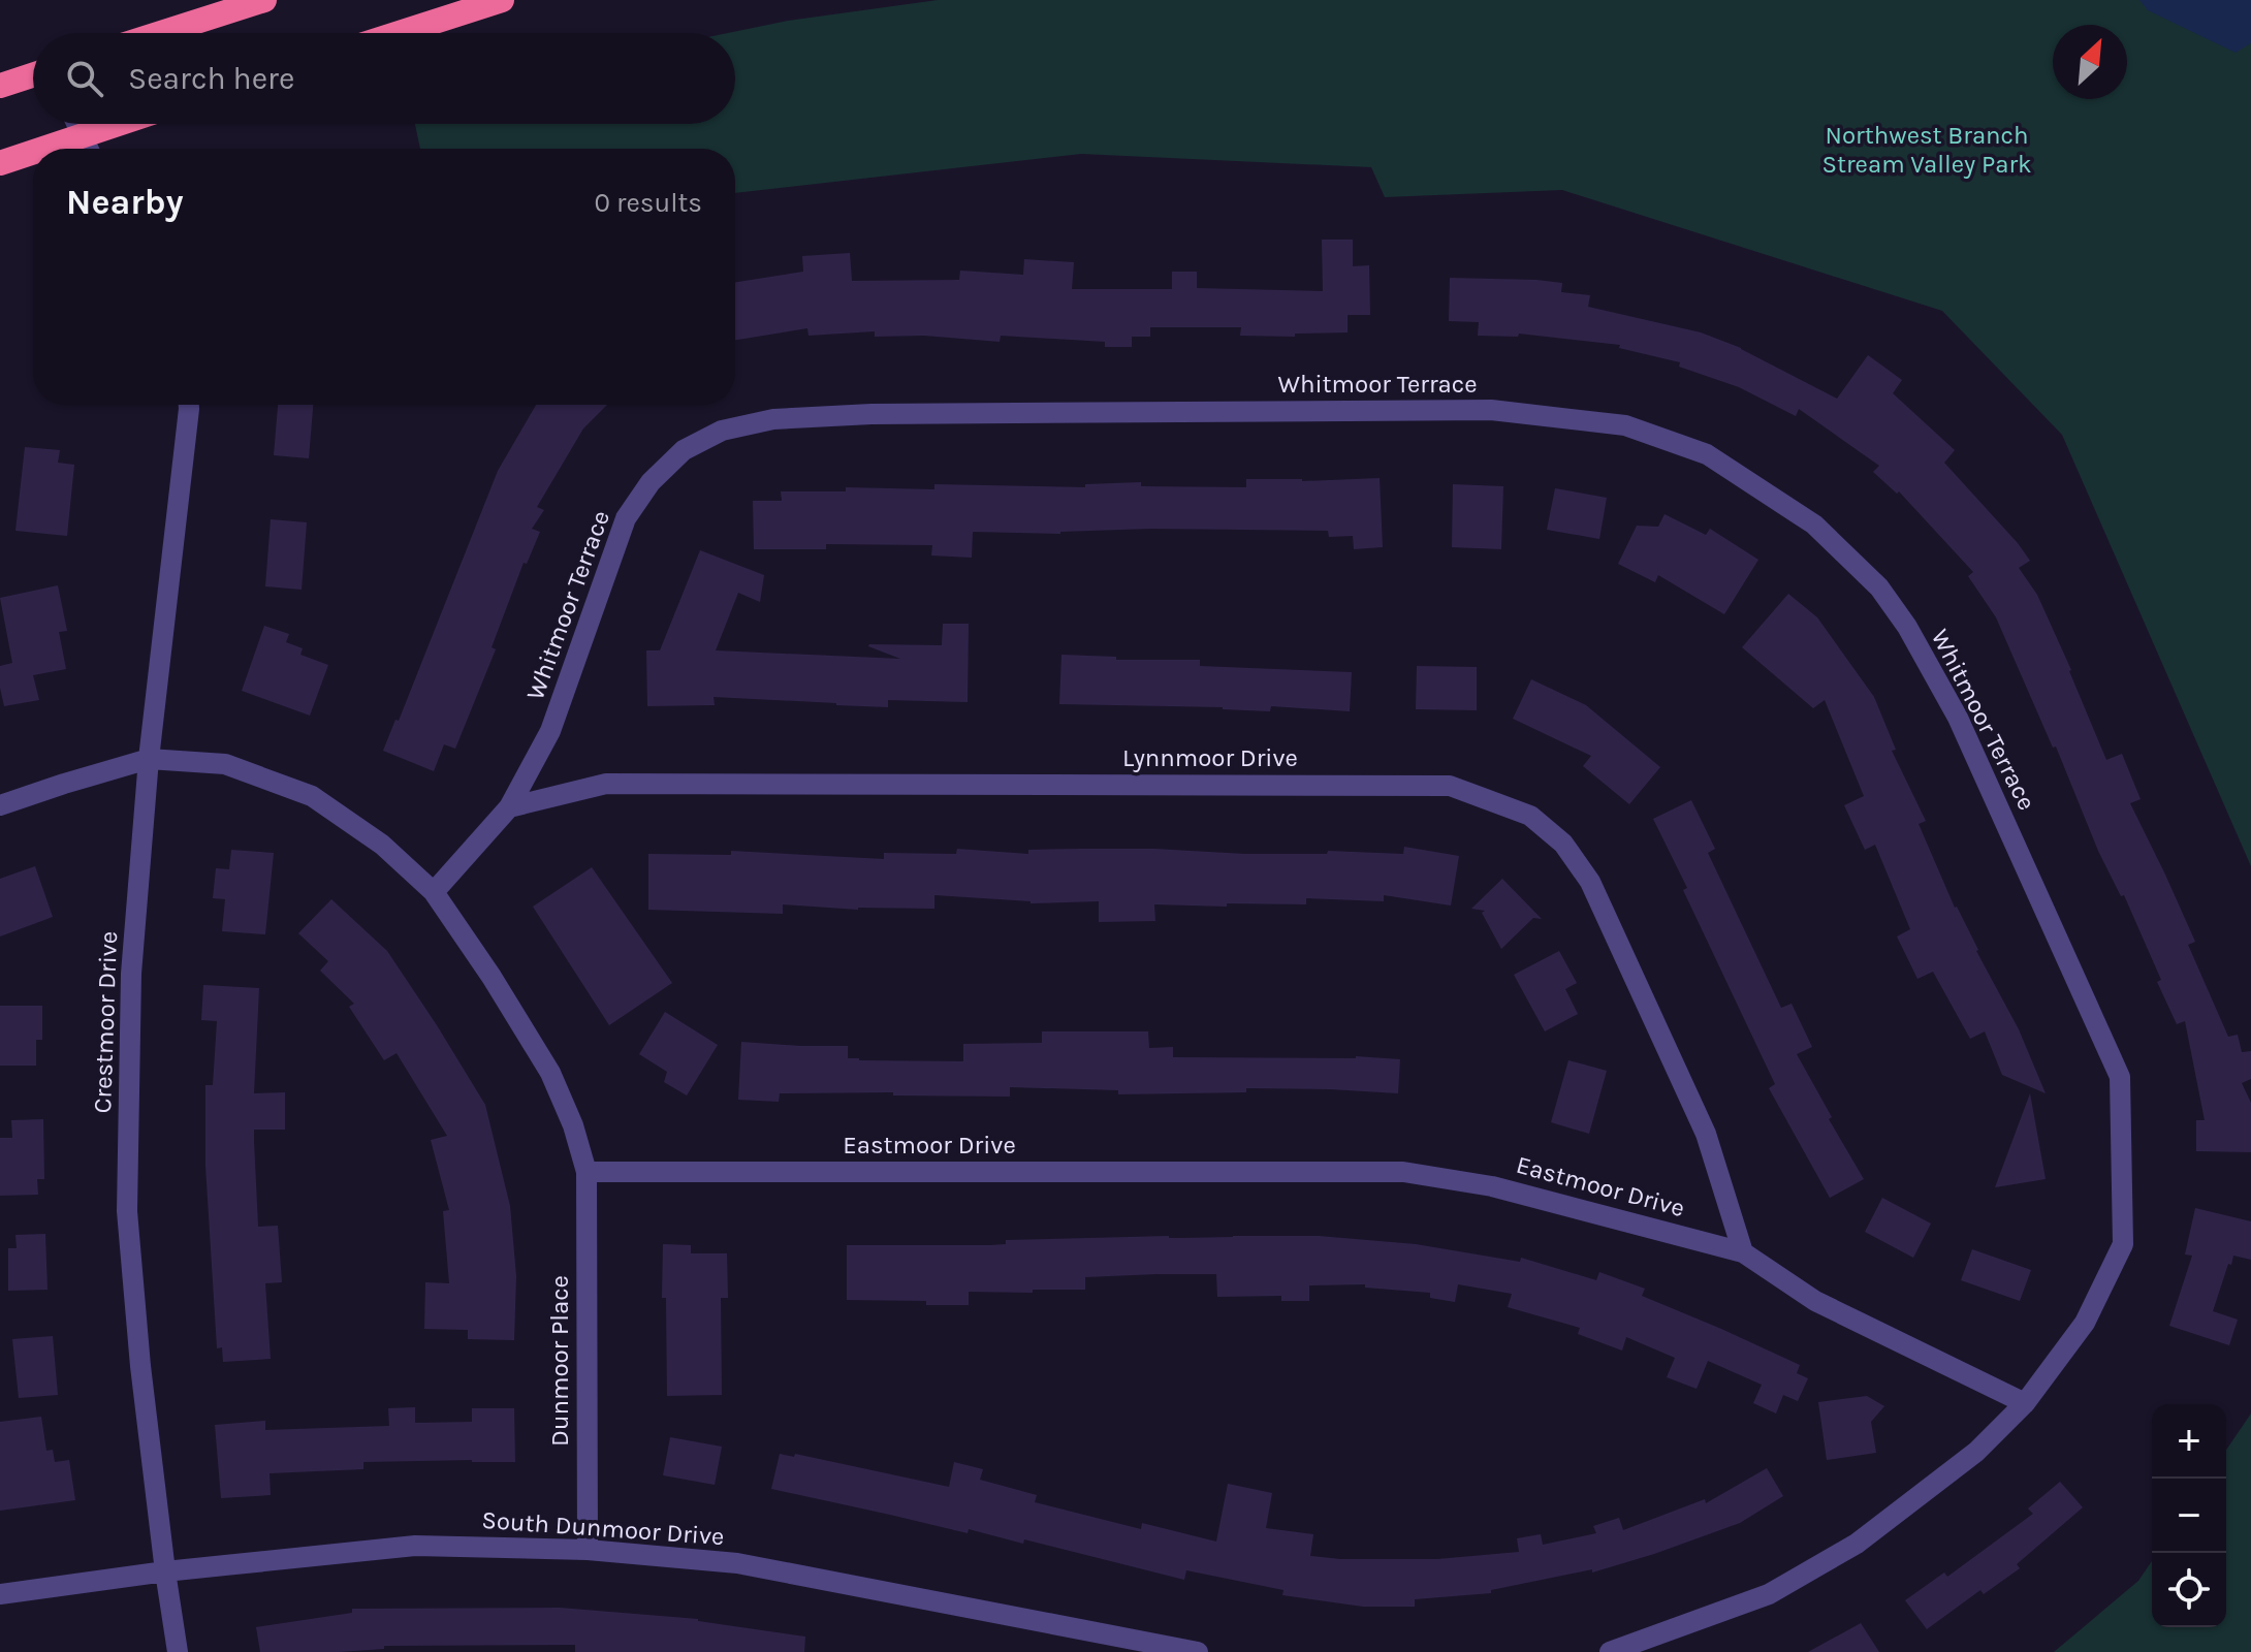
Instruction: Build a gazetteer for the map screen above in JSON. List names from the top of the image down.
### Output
{
  "streets": {
    "street": [
      "Whitmoor Terrace",
      "Lynnmoor Drive",
      "Crestmoor Drive",
      "Eastmoor Drive",
      "Dunmoor Place",
      "South Dunmoor Drive"
    ]
  },
  "crossings": [
    ["Whitmoor Terrace", "Lynnmoor Drive"],
    ["Whitmoor Terrace", "Eastmoor Drive"],
    ["Lynnmoor Drive", "Eastmoor Drive"],
    ["Crestmoor Drive", "South Dunmoor Drive"],
    ["Eastmoor Drive", "Dunmoor Place"],
    ["Dunmoor Place", "South Dunmoor Drive"]
  ],
  "parks": ["Northwest Branch Stream Valley Park"],
  "north": "top right",
  "page": {
    "search": "Search here",
    "heading": ["Nearby", "0 results"],
    "map_buttons": ["+", "−"]
  }
}
